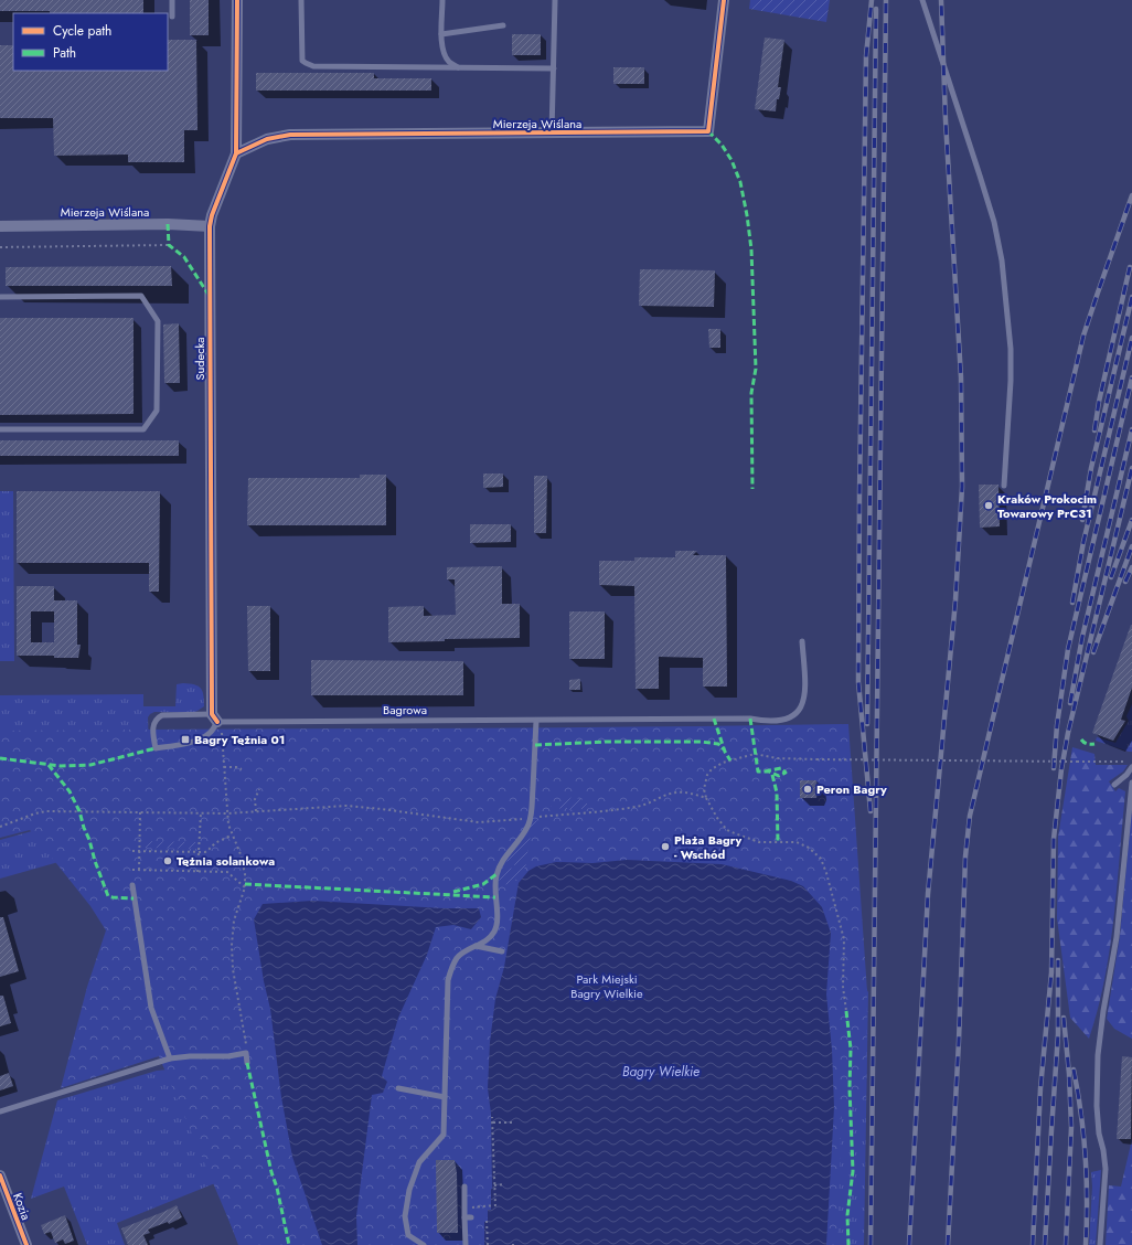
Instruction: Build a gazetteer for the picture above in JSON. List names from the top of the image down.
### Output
{
  "streets": {
    "street": ["Mierzeja Wiślana", "Sudecka", "Kozia"],
    "lane": ["Bagrowa"]
  },
  "crossings": [
    ["Mierzeja Wiślana", "Sudecka"],
    ["Sudecka", "Bagrowa"]
  ],
  "water": ["Bagry Wielkie"],
  "parks": ["Park Miejski Bagry Wielkie"],
  "places": {
    "other": [
      "Kraków Prokocim Towarowy PrC31",
      "Peron Bagry",
      "Plaża Bagry - Wschód",
      "Tężnia solankowa"
    ],
    "transit": ["Bagry Tężnia 01"]
  },
  "legend": ["Cycle path", "Path"]
}
